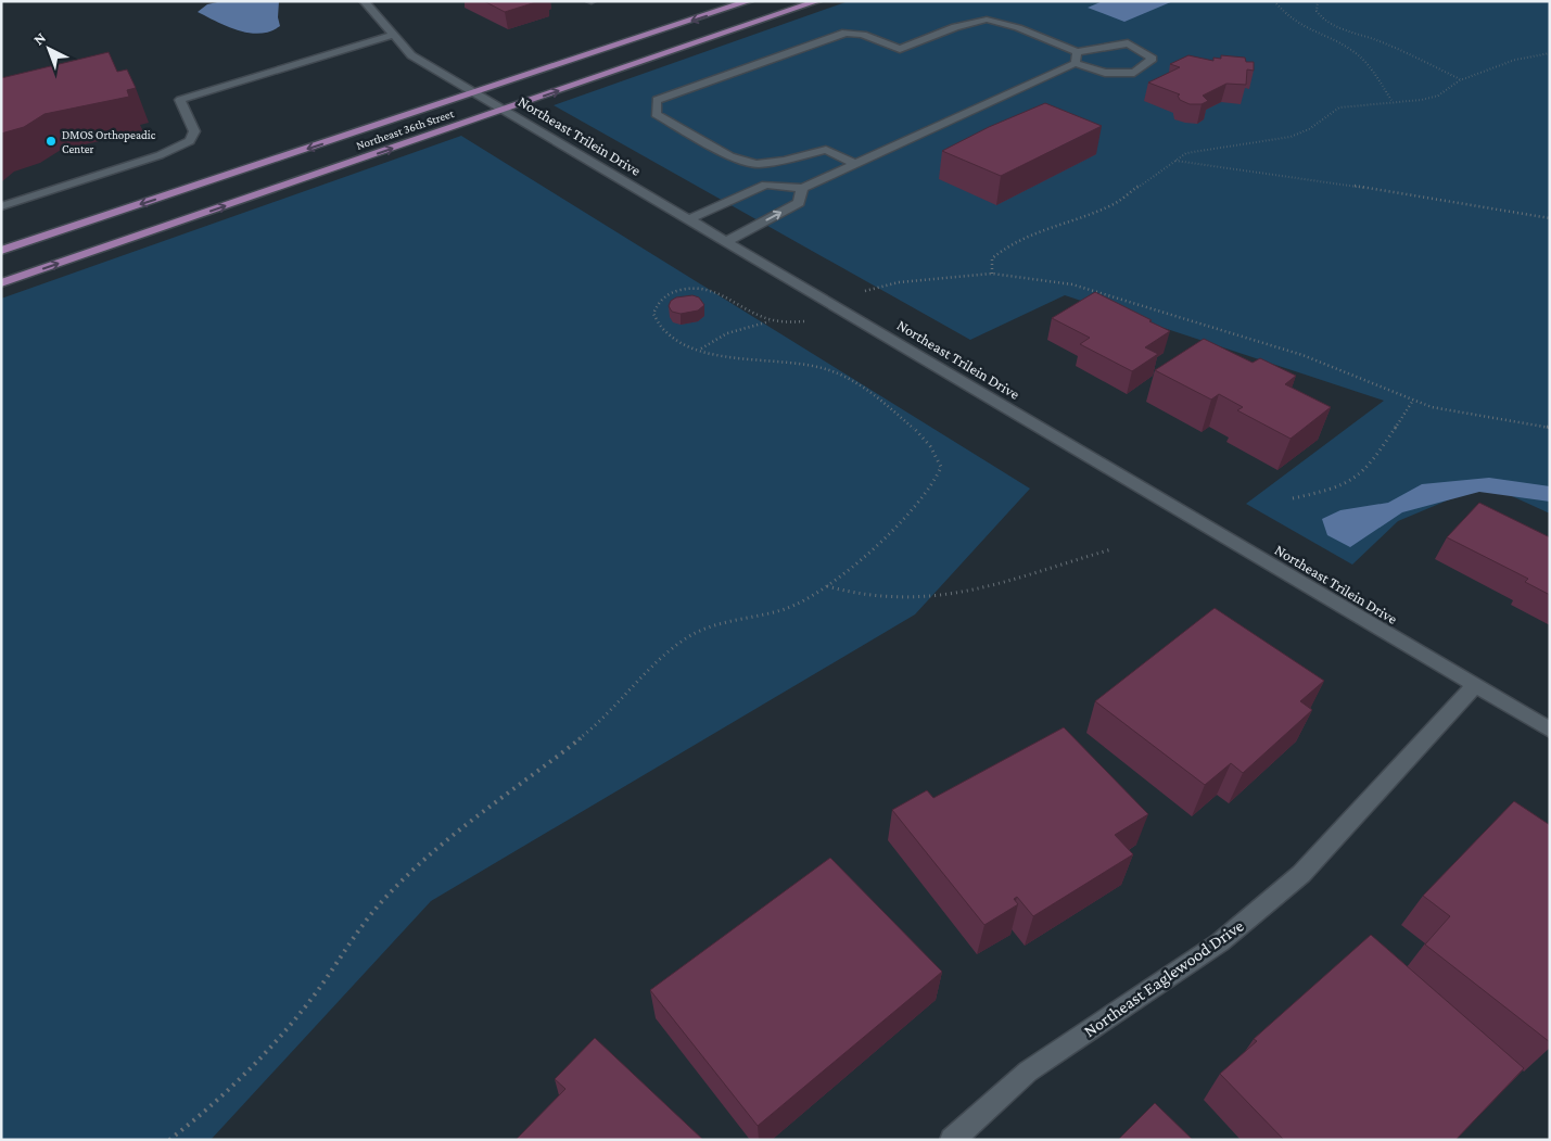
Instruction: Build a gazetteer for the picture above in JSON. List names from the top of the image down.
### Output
{
  "streets": {
    "main road": ["Northeast 36th Street"],
    "street": ["Northeast Trilein Drive", "Northeast Eaglewood Drive"]
  },
  "crossings": [
    ["Northeast 36th Street", "Northeast Trilein Drive"],
    ["Northeast Trilein Drive", "Northeast Eaglewood Drive"]
  ],
  "places": ["DMOS Orthopeadic Center"],
  "north": "top left"
}
